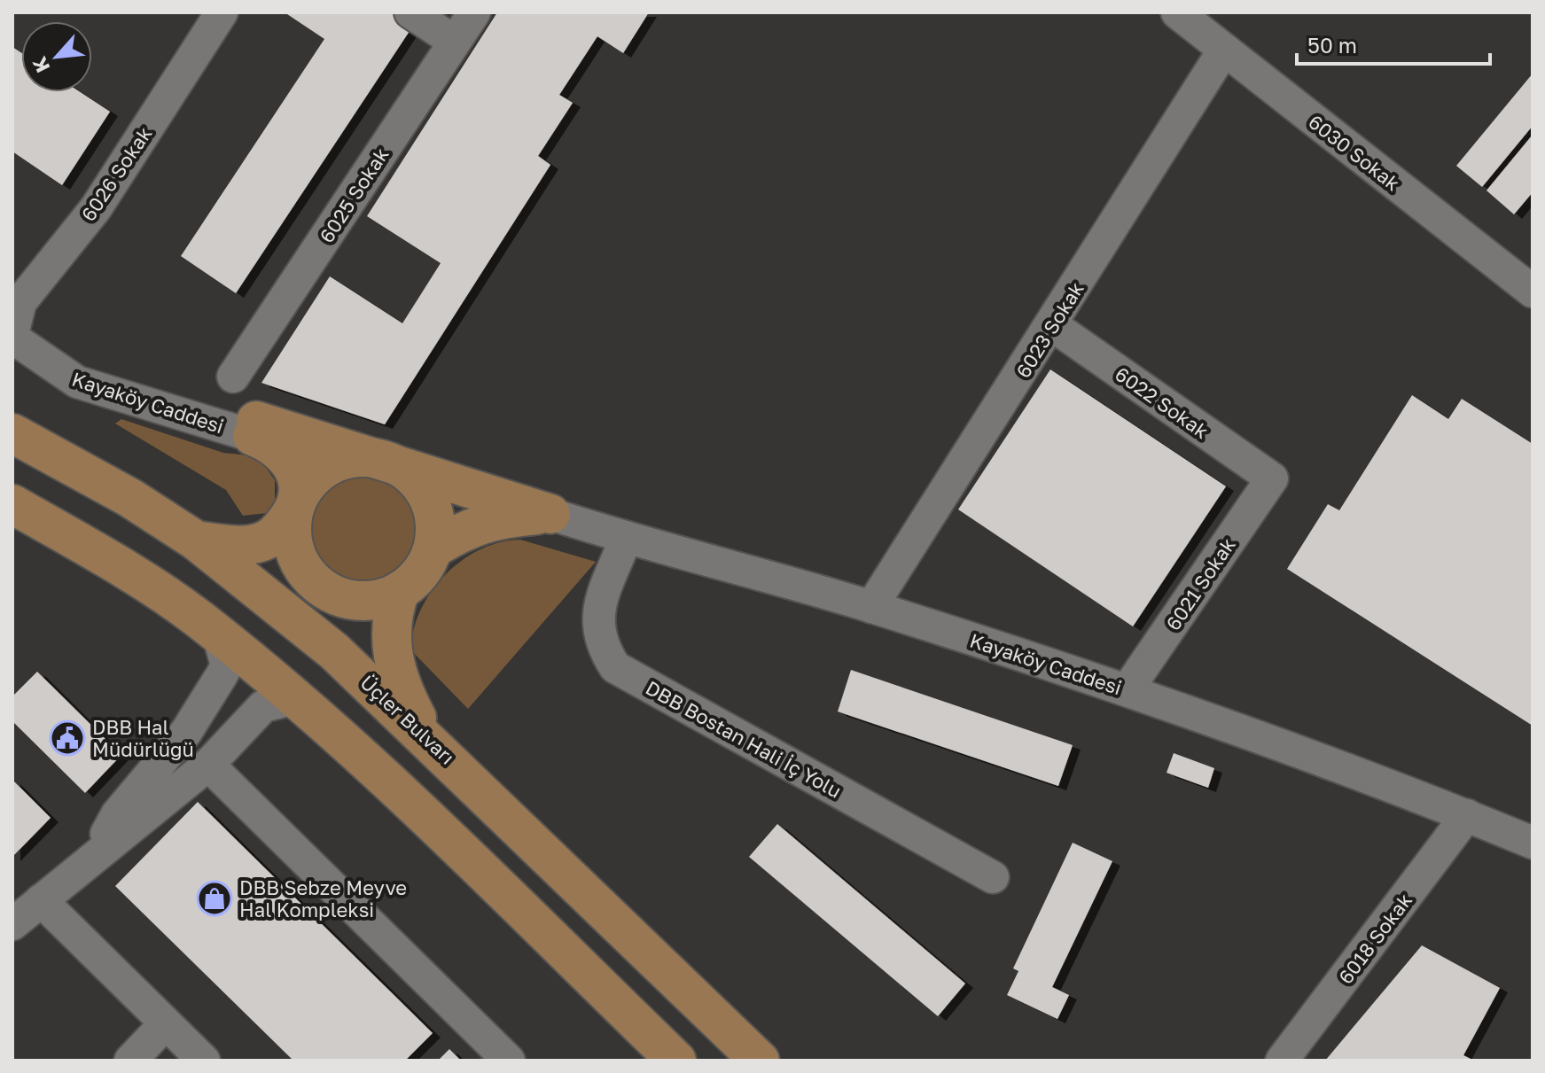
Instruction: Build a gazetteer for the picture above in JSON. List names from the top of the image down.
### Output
{
  "streets": {
    "main road": ["Üçler Bulvarı"],
    "street": [
      "6030 Sokak",
      "6026 Sokak",
      "6025 Sokak",
      "6023 Sokak",
      "Kayaköy Caddesi",
      "6022 Sokak",
      "6021 Sokak",
      "DBB Bostan Hali İç Yolu",
      "6018 Sokak"
    ]
  },
  "crossings": [
    ["6030 Sokak", "6023 Sokak"],
    ["6026 Sokak", "Kayaköy Caddesi"],
    ["6023 Sokak", "Kayaköy Caddesi"],
    ["6023 Sokak", "6022 Sokak"],
    ["Kayaköy Caddesi", "6021 Sokak"],
    ["Kayaköy Caddesi", "DBB Bostan Hali İç Yolu"],
    ["Kayaköy Caddesi", "6018 Sokak"],
    ["6022 Sokak", "6021 Sokak"]
  ],
  "places": {
    "public building": ["DBB Hal Müdürlüğü"],
    "shop": ["DBB Sebze Meyve Hal Kompleksi"]
  },
  "scale_bar": "50 m",
  "north": "bottom left"
}
